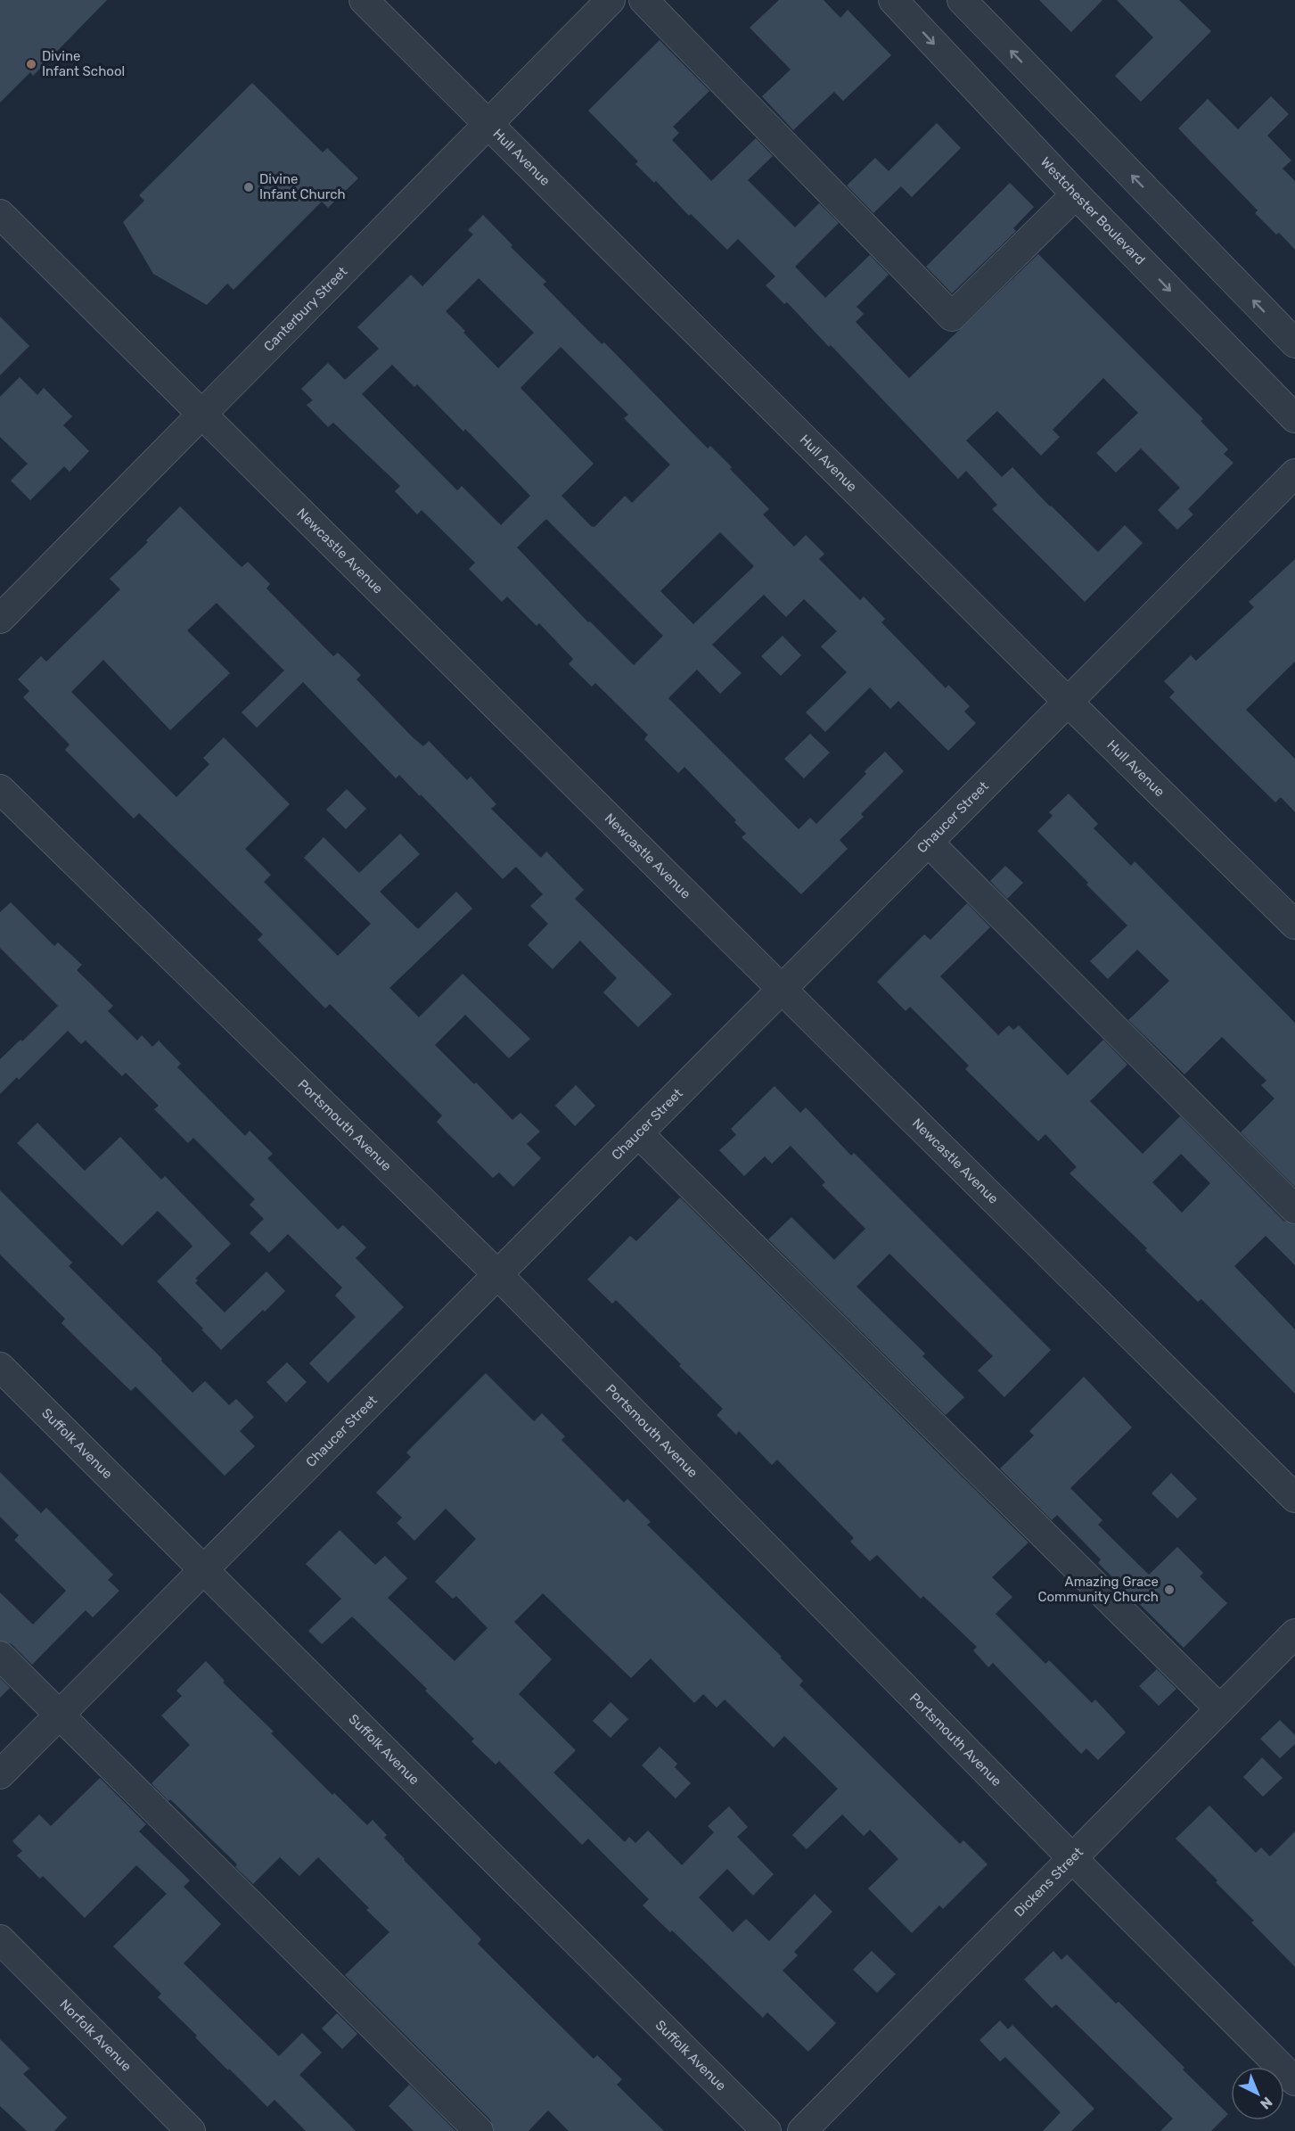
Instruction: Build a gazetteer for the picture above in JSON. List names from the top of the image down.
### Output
{
  "streets": {
    "street": [
      "Hull Avenue",
      "Westchester Boulevard",
      "Canterbury Street",
      "Newcastle Avenue",
      "Chaucer Street",
      "Portsmouth Avenue",
      "Suffolk Avenue",
      "Dickens Street",
      "Norfolk Avenue"
    ]
  },
  "crossings": [
    ["Hull Avenue", "Canterbury Street"],
    ["Hull Avenue", "Chaucer Street"],
    ["Canterbury Street", "Newcastle Avenue"],
    ["Newcastle Avenue", "Chaucer Street"],
    ["Chaucer Street", "Portsmouth Avenue"],
    ["Chaucer Street", "Suffolk Avenue"],
    ["Portsmouth Avenue", "Dickens Street"]
  ],
  "places": ["Divine Infant School", "Divine Infant Church", "Amazing Grace Community Church"],
  "north": "bottom right"
}
